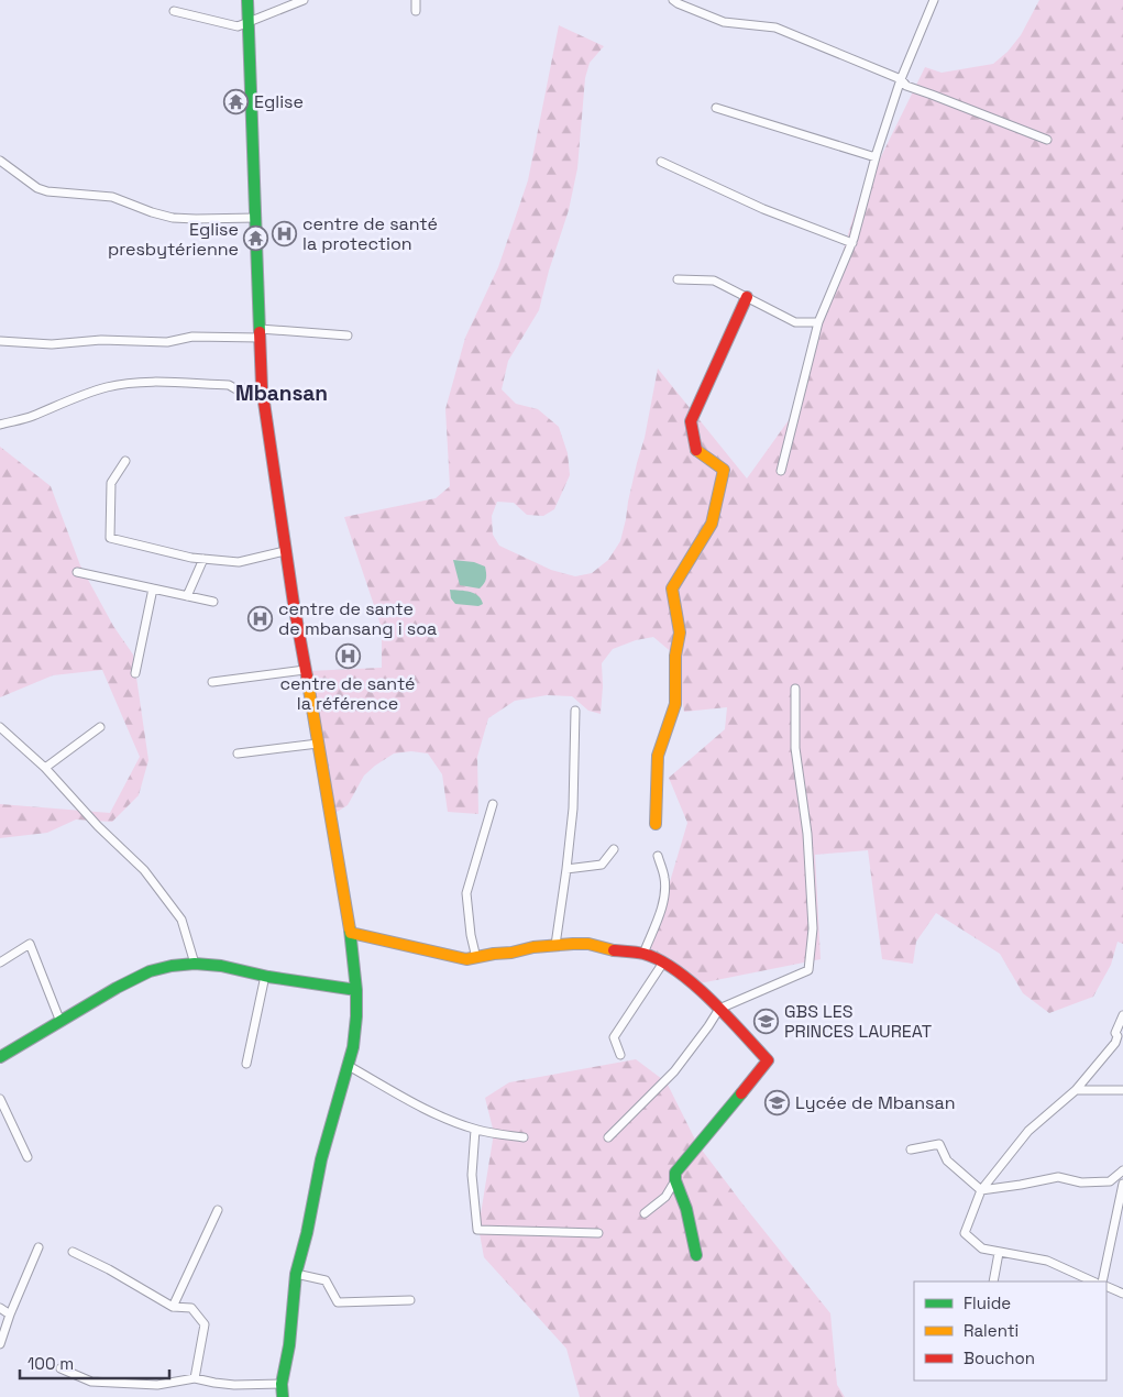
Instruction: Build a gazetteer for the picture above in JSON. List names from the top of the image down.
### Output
{
  "districts": ["Mbansan"],
  "places": {
    "temple": ["Eglise", "Eglise presbytérienne"],
    "hospital": ["centre de santé la protection", "centre de sante de mbansang i soa", "centre de santé la référence"],
    "school or university": ["GBS LES PRINCES LAUREAT", "Lycée de Mbansan"]
  },
  "legend": ["Fluide", "Ralenti", "Bouchon"],
  "scale_bar": "100 m"
}
